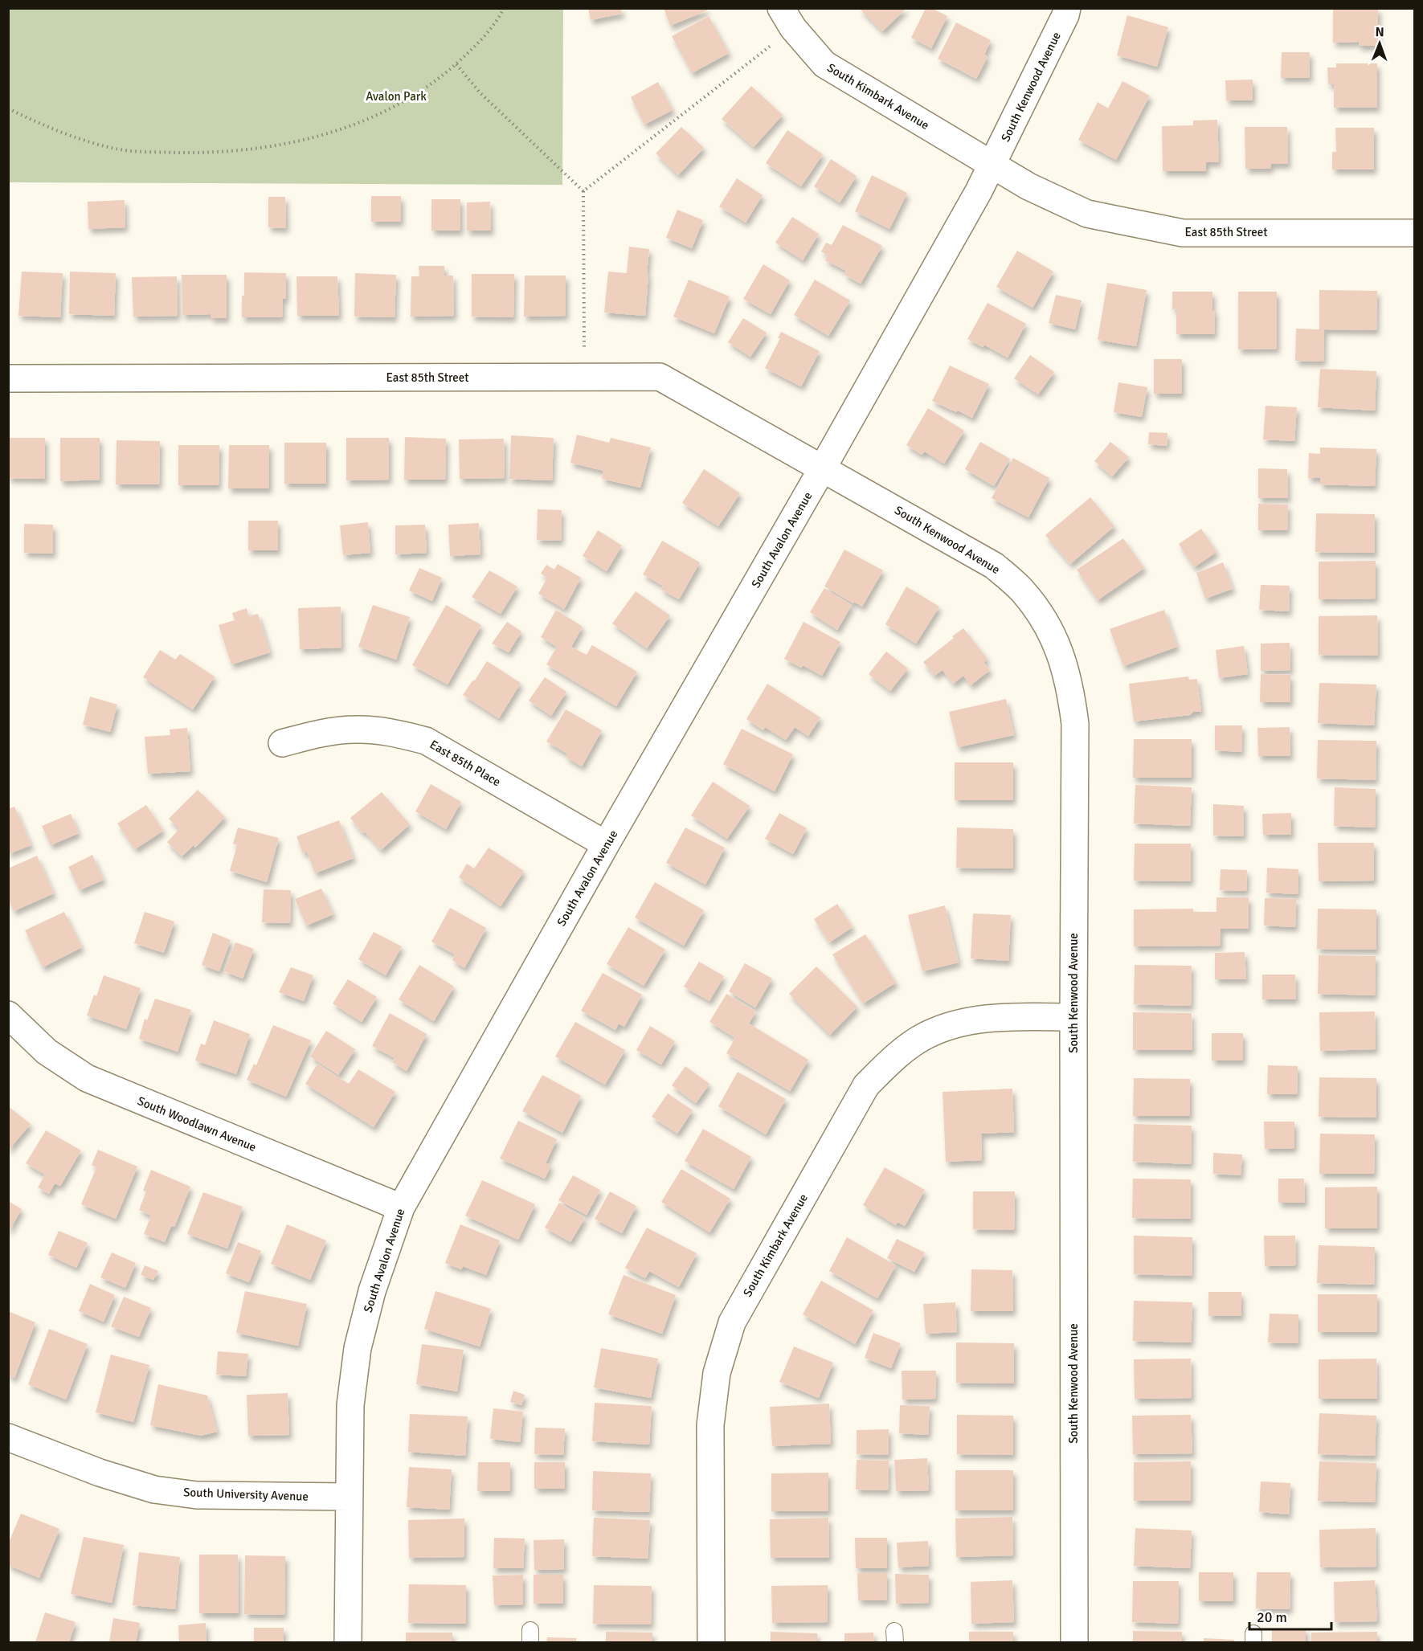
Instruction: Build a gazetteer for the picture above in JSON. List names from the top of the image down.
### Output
{
  "streets": {
    "street": [
      "South Kenwood Avenue",
      "South Kimbark Avenue",
      "East 85th Street",
      "South Avalon Avenue",
      "East 85th Place",
      "South Woodlawn Avenue",
      "South University Avenue"
    ]
  },
  "crossings": [
    ["South Kenwood Avenue", "South Kimbark Avenue"],
    ["South Kenwood Avenue", "East 85th Street"],
    ["South Kenwood Avenue", "South Avalon Avenue"],
    ["South Kimbark Avenue", "East 85th Street"],
    ["South Kimbark Avenue", "South Avalon Avenue"],
    ["East 85th Street", "South Avalon Avenue"],
    ["South Avalon Avenue", "East 85th Place"],
    ["South Avalon Avenue", "South Woodlawn Avenue"],
    ["South Avalon Avenue", "South University Avenue"]
  ],
  "parks": ["Avalon Park"],
  "scale_bar": "20 m",
  "north": "top"
}
